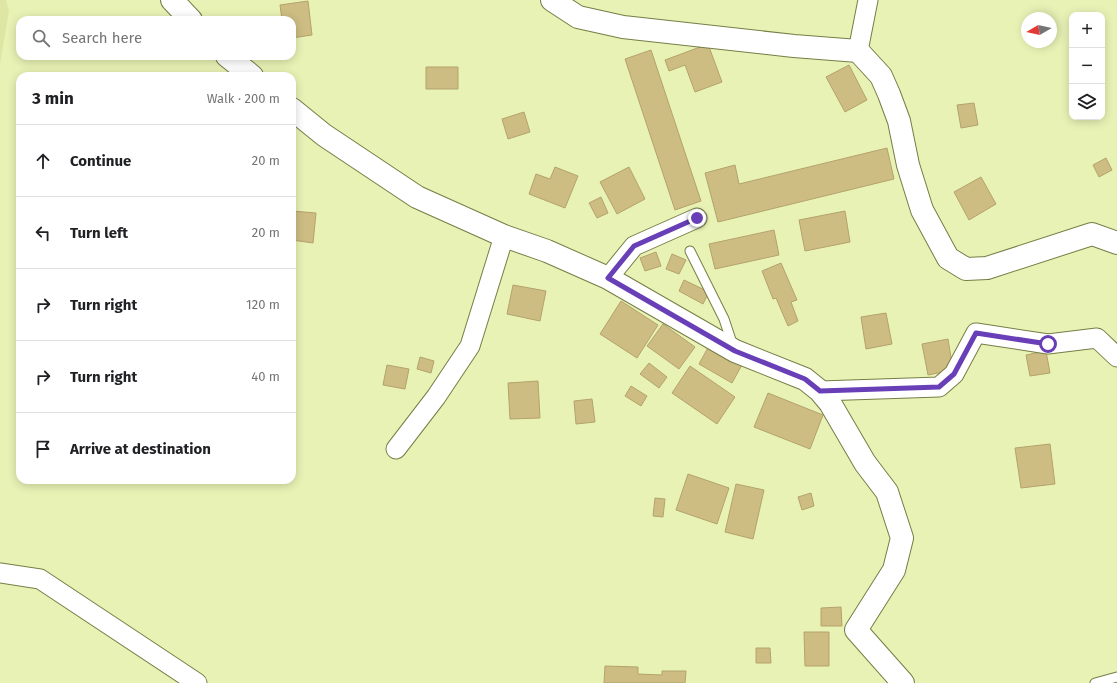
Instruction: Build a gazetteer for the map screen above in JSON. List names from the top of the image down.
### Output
{
  "north": "left",
  "page": {
    "map_buttons": ["+", "−"],
    "search": "Search here",
    "heading": ["3 min", "Walk · 200 m"],
    "list": [
      ["Continue", "20 m"],
      ["Turn left", "20 m"],
      ["Turn right", "120 m"],
      ["Turn right", "40 m"],
      "Arrive at destination"
    ]
  }
}
